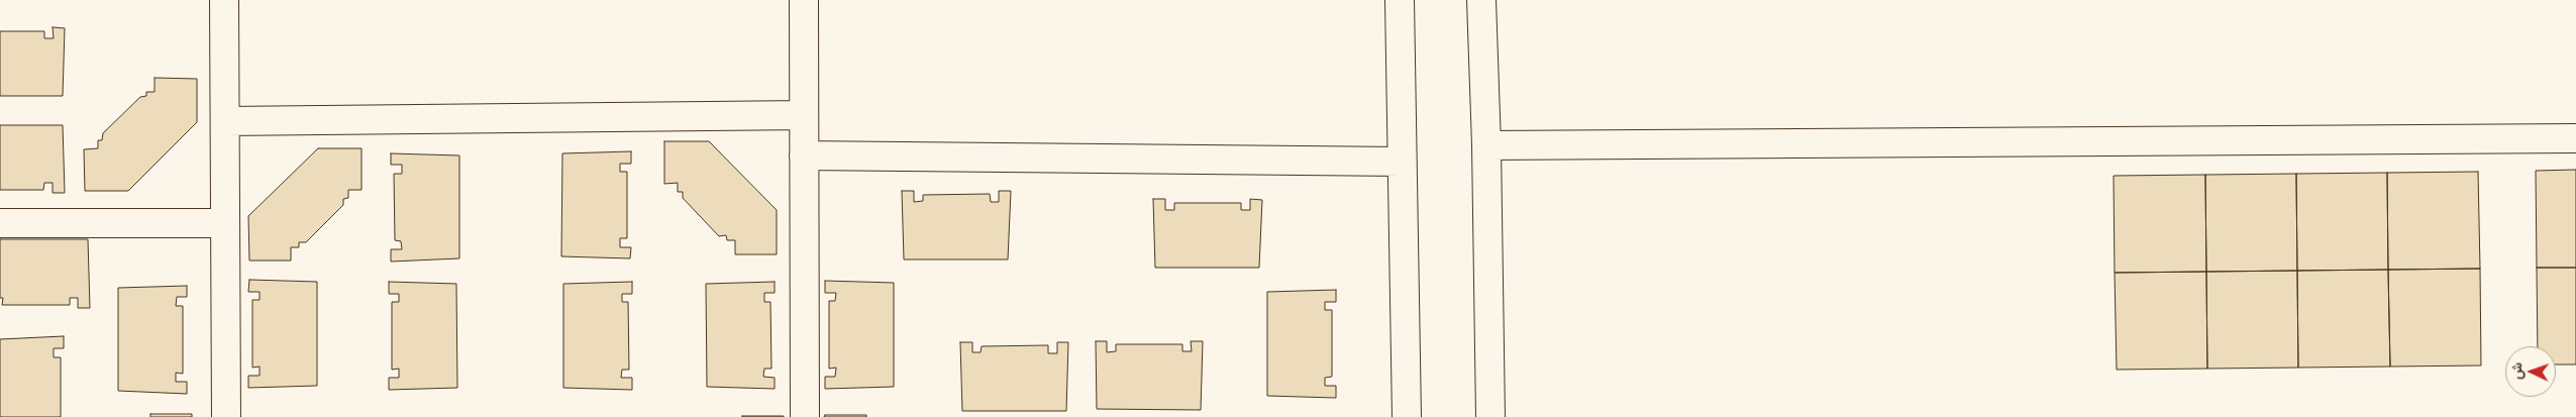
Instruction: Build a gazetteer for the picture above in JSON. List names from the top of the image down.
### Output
{
  "north": "left"
}
